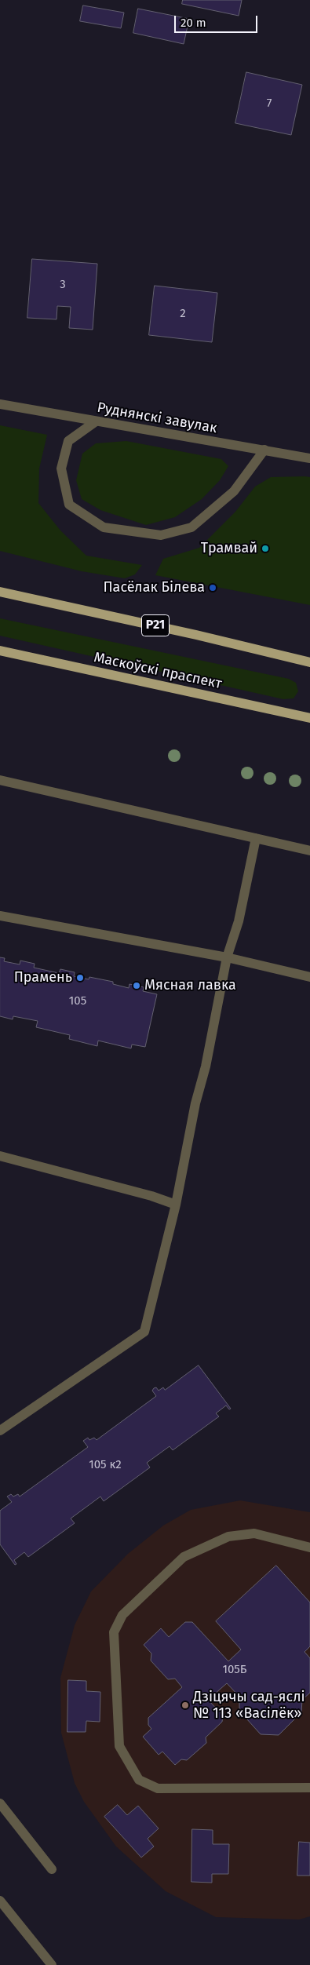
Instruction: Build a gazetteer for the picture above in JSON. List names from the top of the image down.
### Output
{
  "streets": {
    "main road": ["Р21", "Маскоўскі праспект"],
    "street": ["Руднянскі завулак"]
  },
  "places": [
    "Трамвай",
    "Пасёлак Білева",
    "Прамень",
    "Мясная лавка",
    "Дзіцячы сад-яслі № 113 «Васілёк»"
  ],
  "house_numbers": [
    "7",
    "3",
    "2",
    "105",
    "105 к2",
    "105Б"
  ],
  "scale_bar": "20 m"
}
